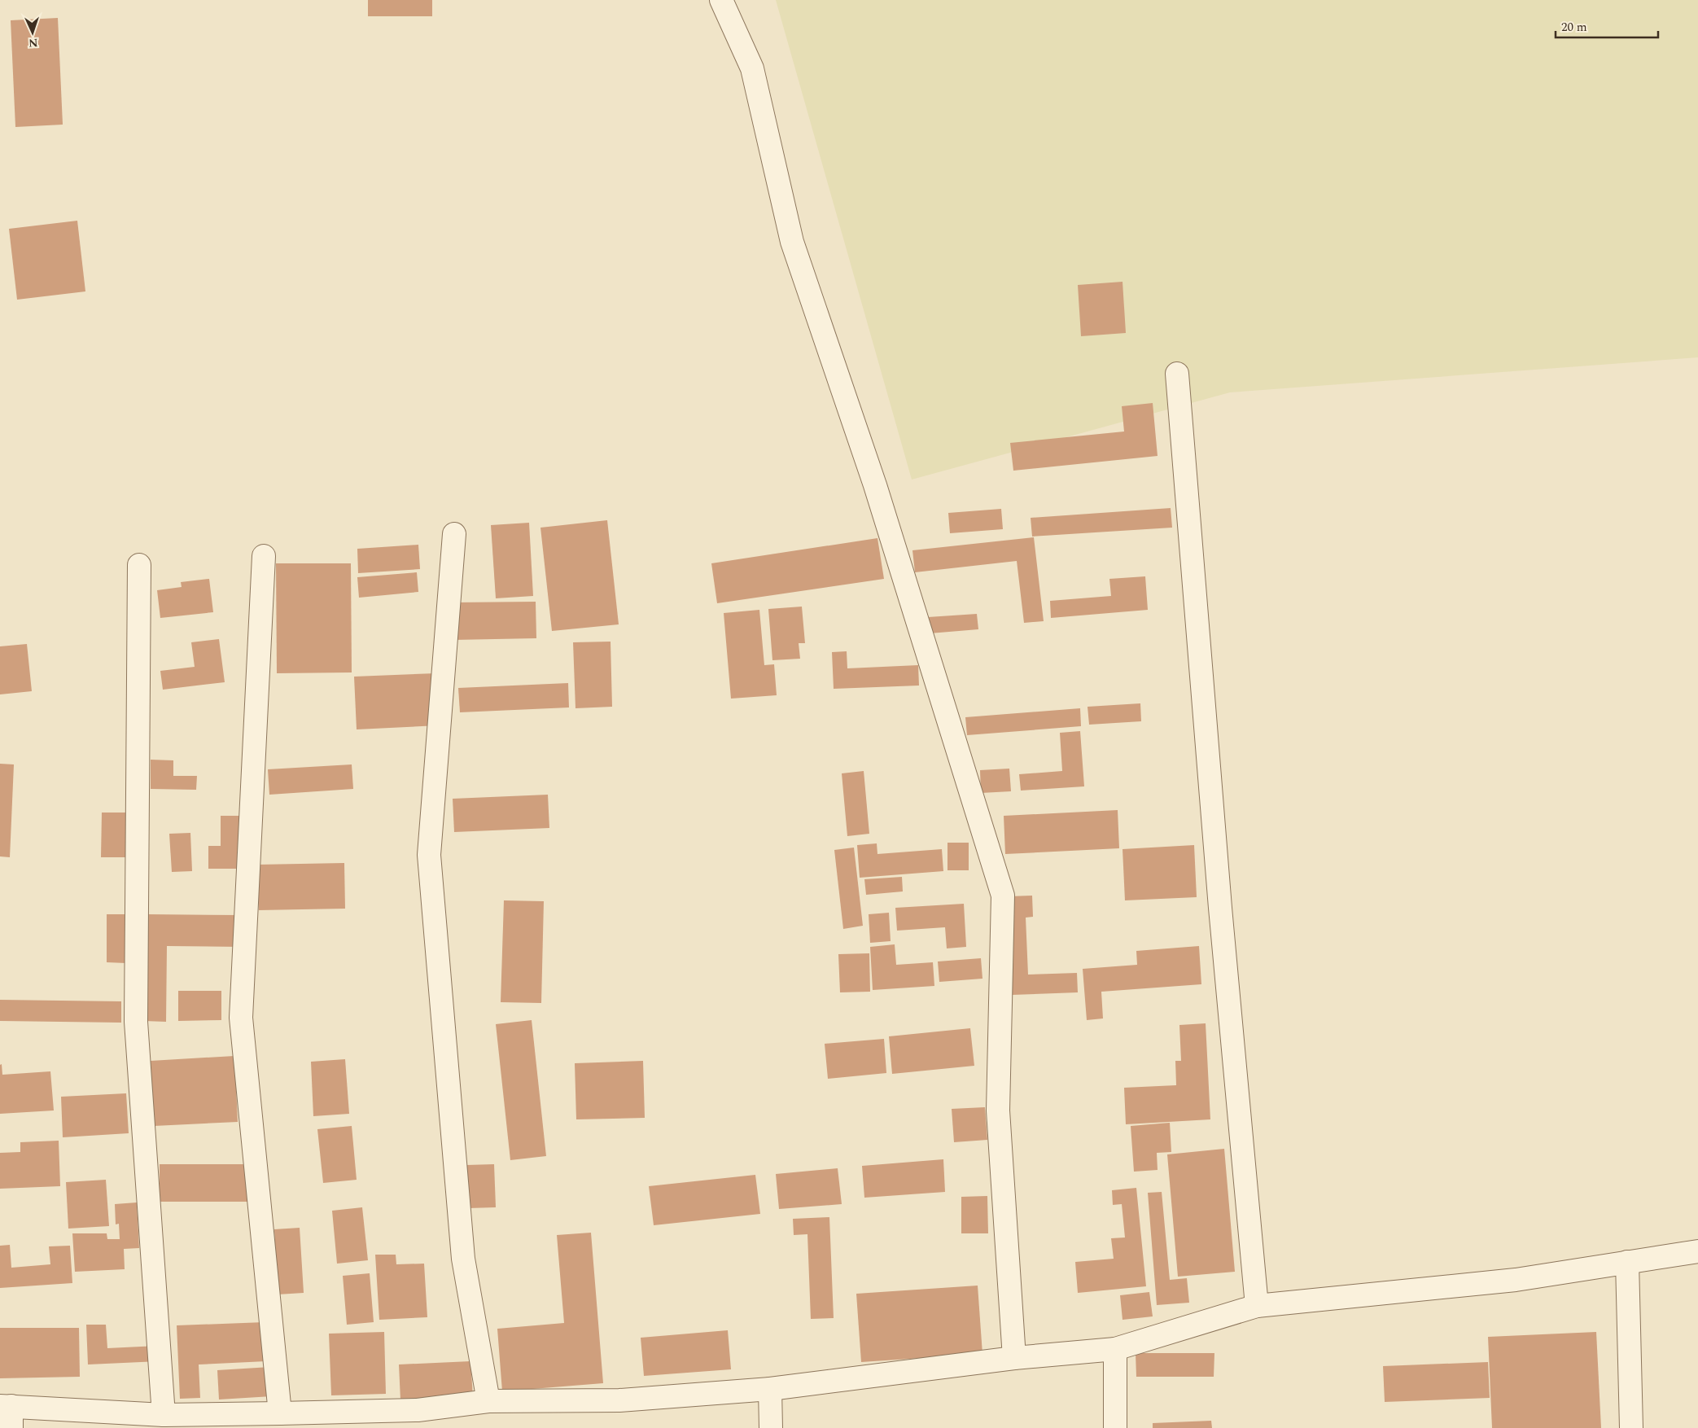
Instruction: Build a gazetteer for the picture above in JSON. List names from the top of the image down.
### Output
{
  "scale_bar": "20 m",
  "north": "bottom"
}
